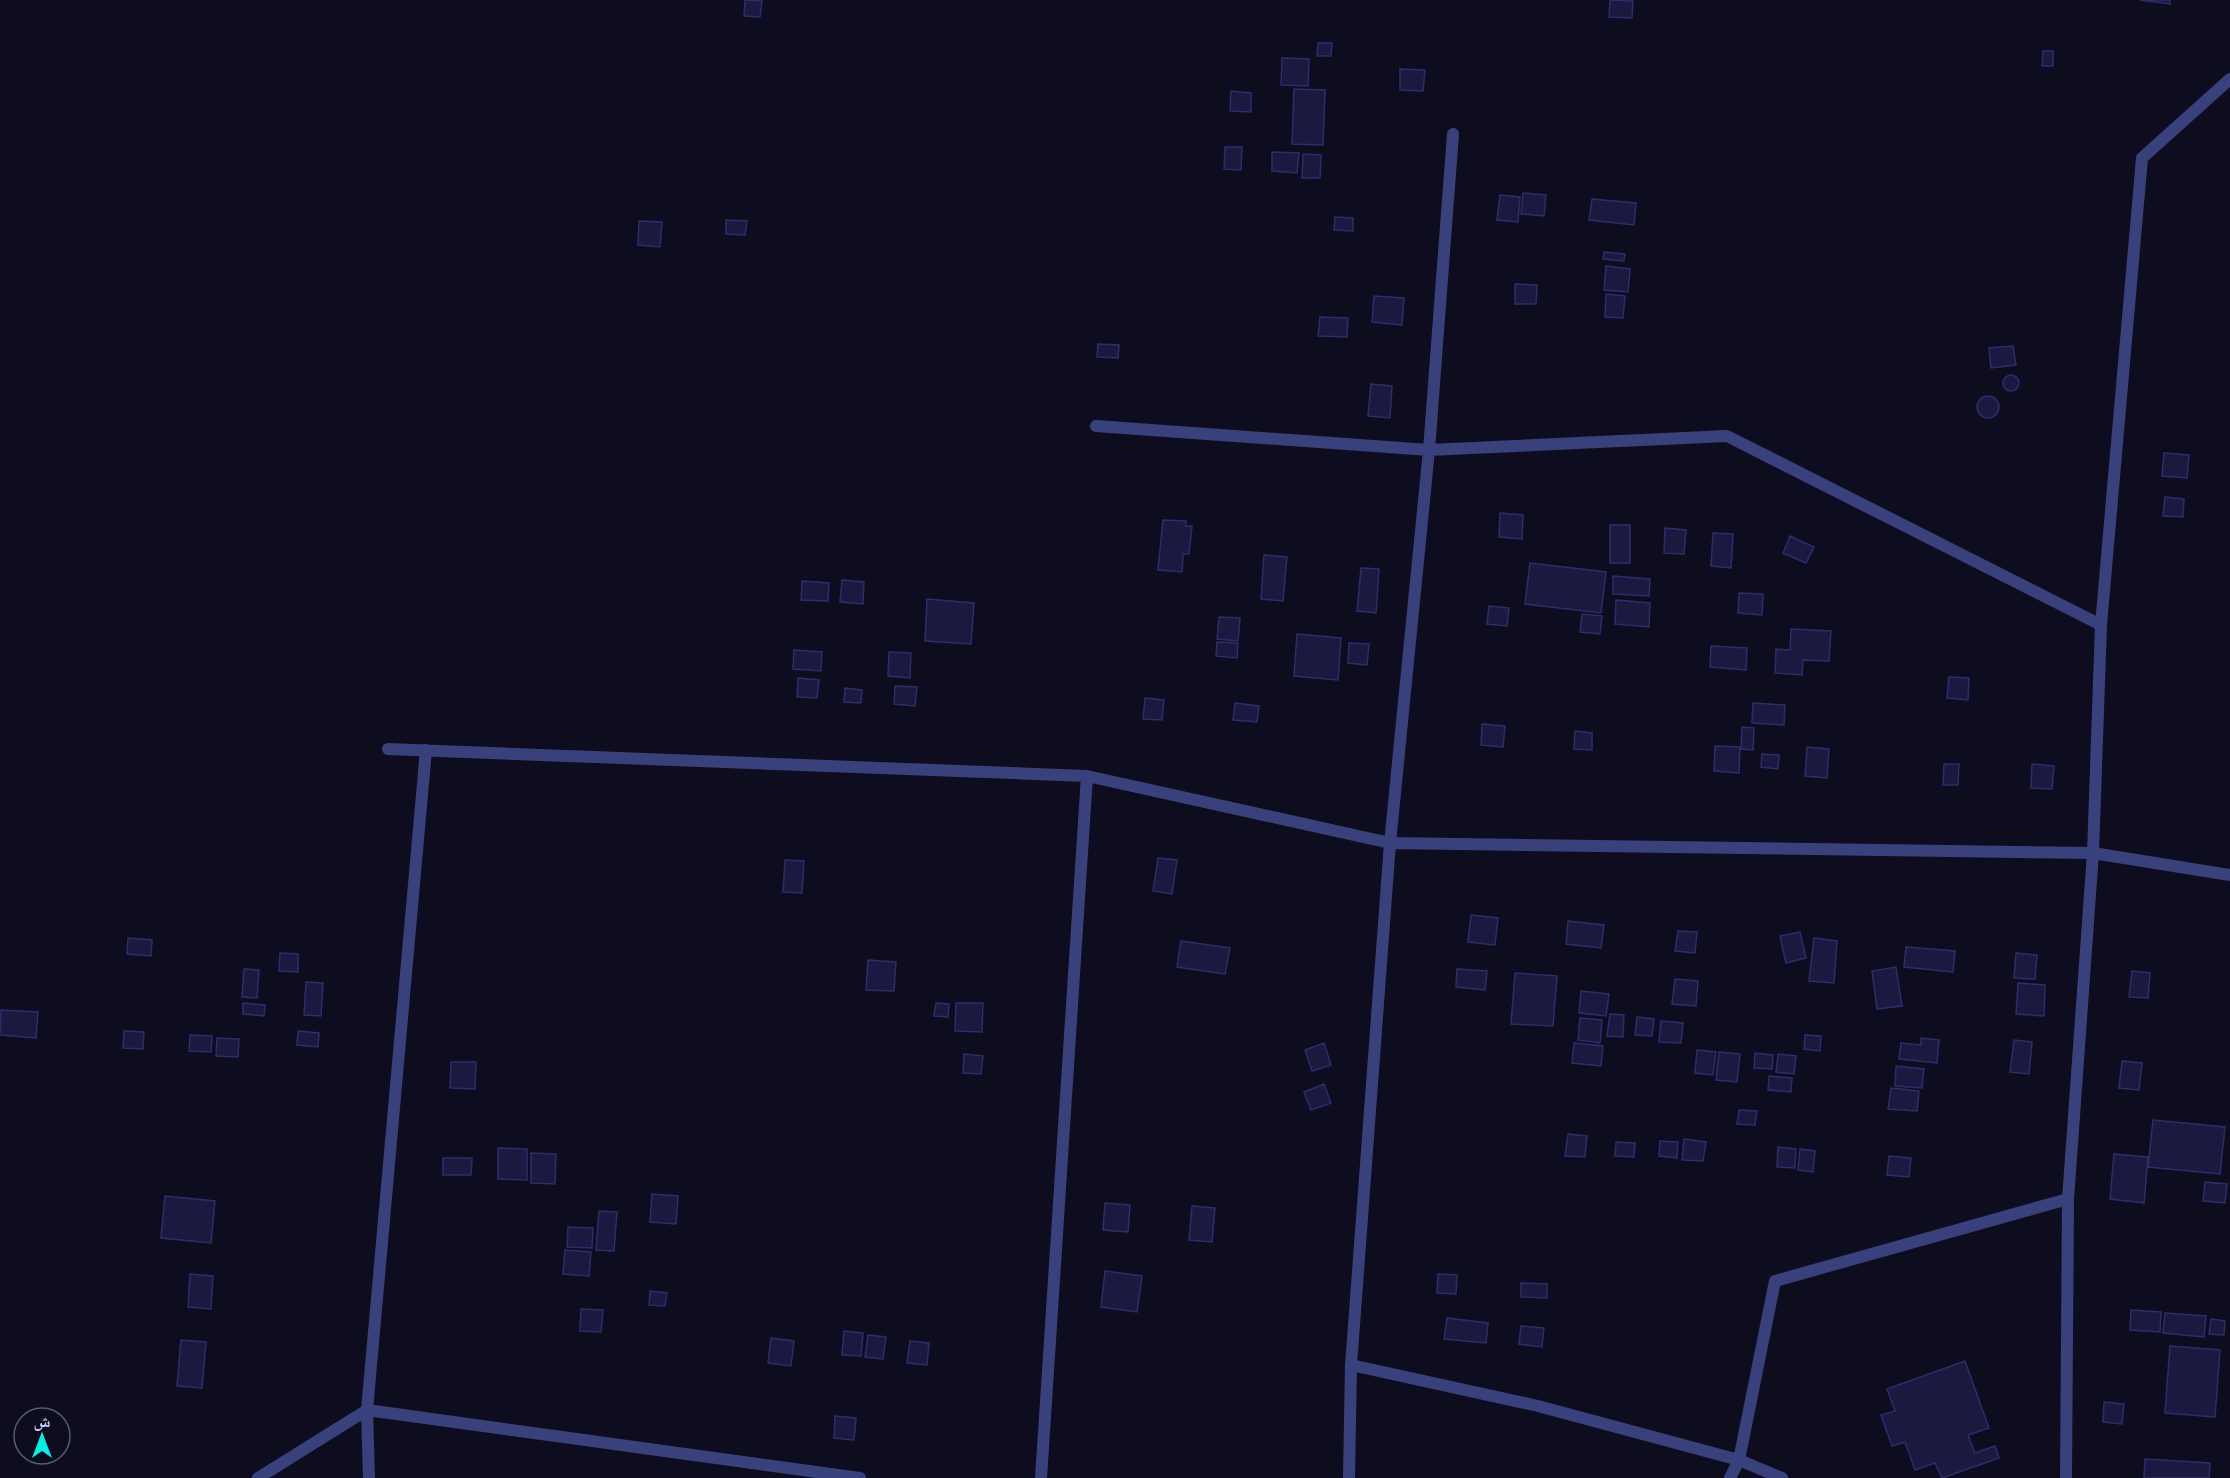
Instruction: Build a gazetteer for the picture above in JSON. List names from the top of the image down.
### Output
{
  "north": "top"
}
